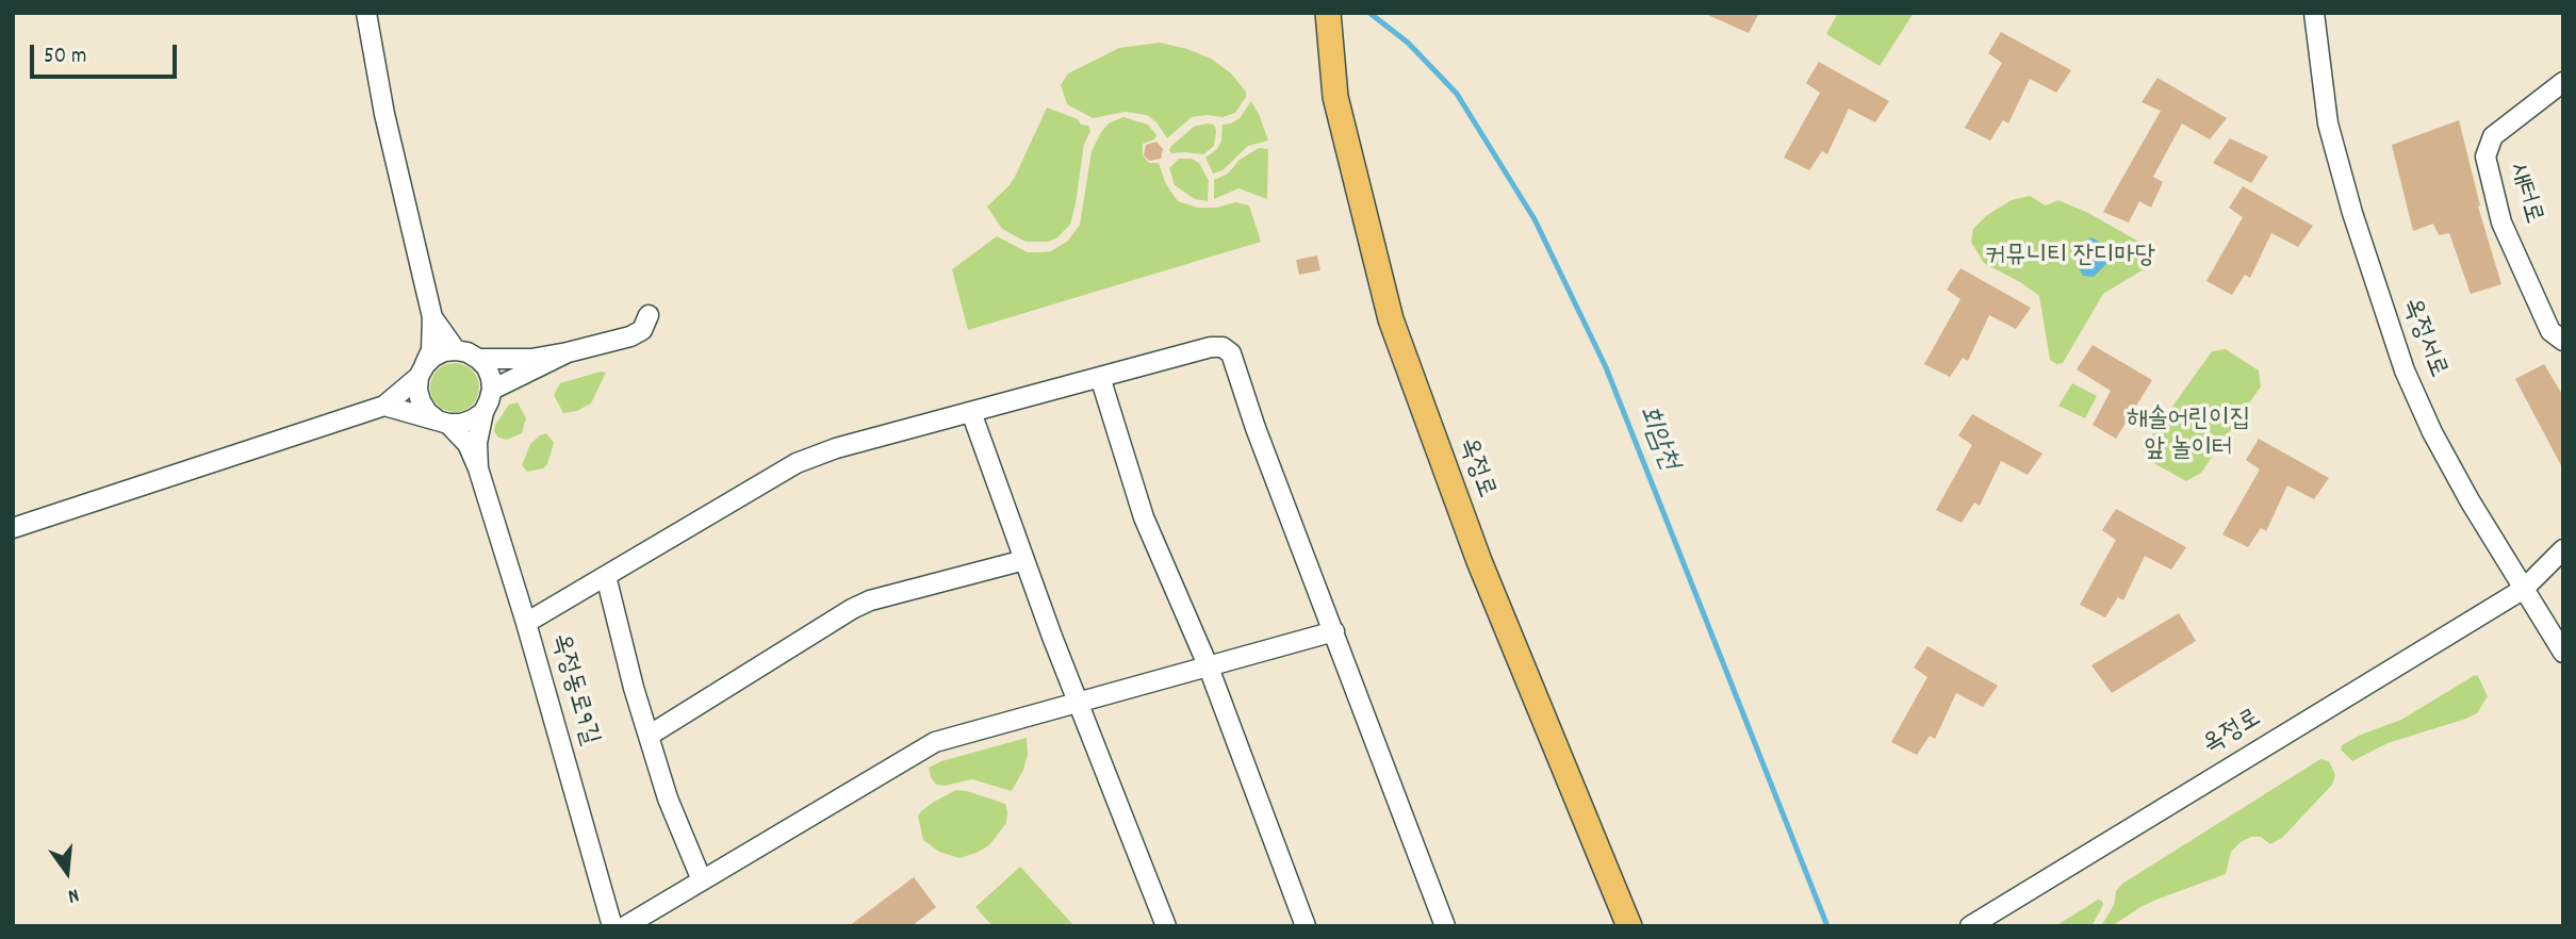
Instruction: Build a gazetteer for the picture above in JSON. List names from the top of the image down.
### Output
{
  "streets": {
    "main road": ["옥정로"],
    "street": ["새터로", "옥정서로", "옥정동로9길"]
  },
  "crossings": [
    ["옥정서로", "옥정로"]
  ],
  "water": ["회암천"],
  "parks": ["커뮤니티 잔디마당", "해솔어린이집 앞 놀이터"],
  "scale_bar": "50 m",
  "north": "bottom"
}
